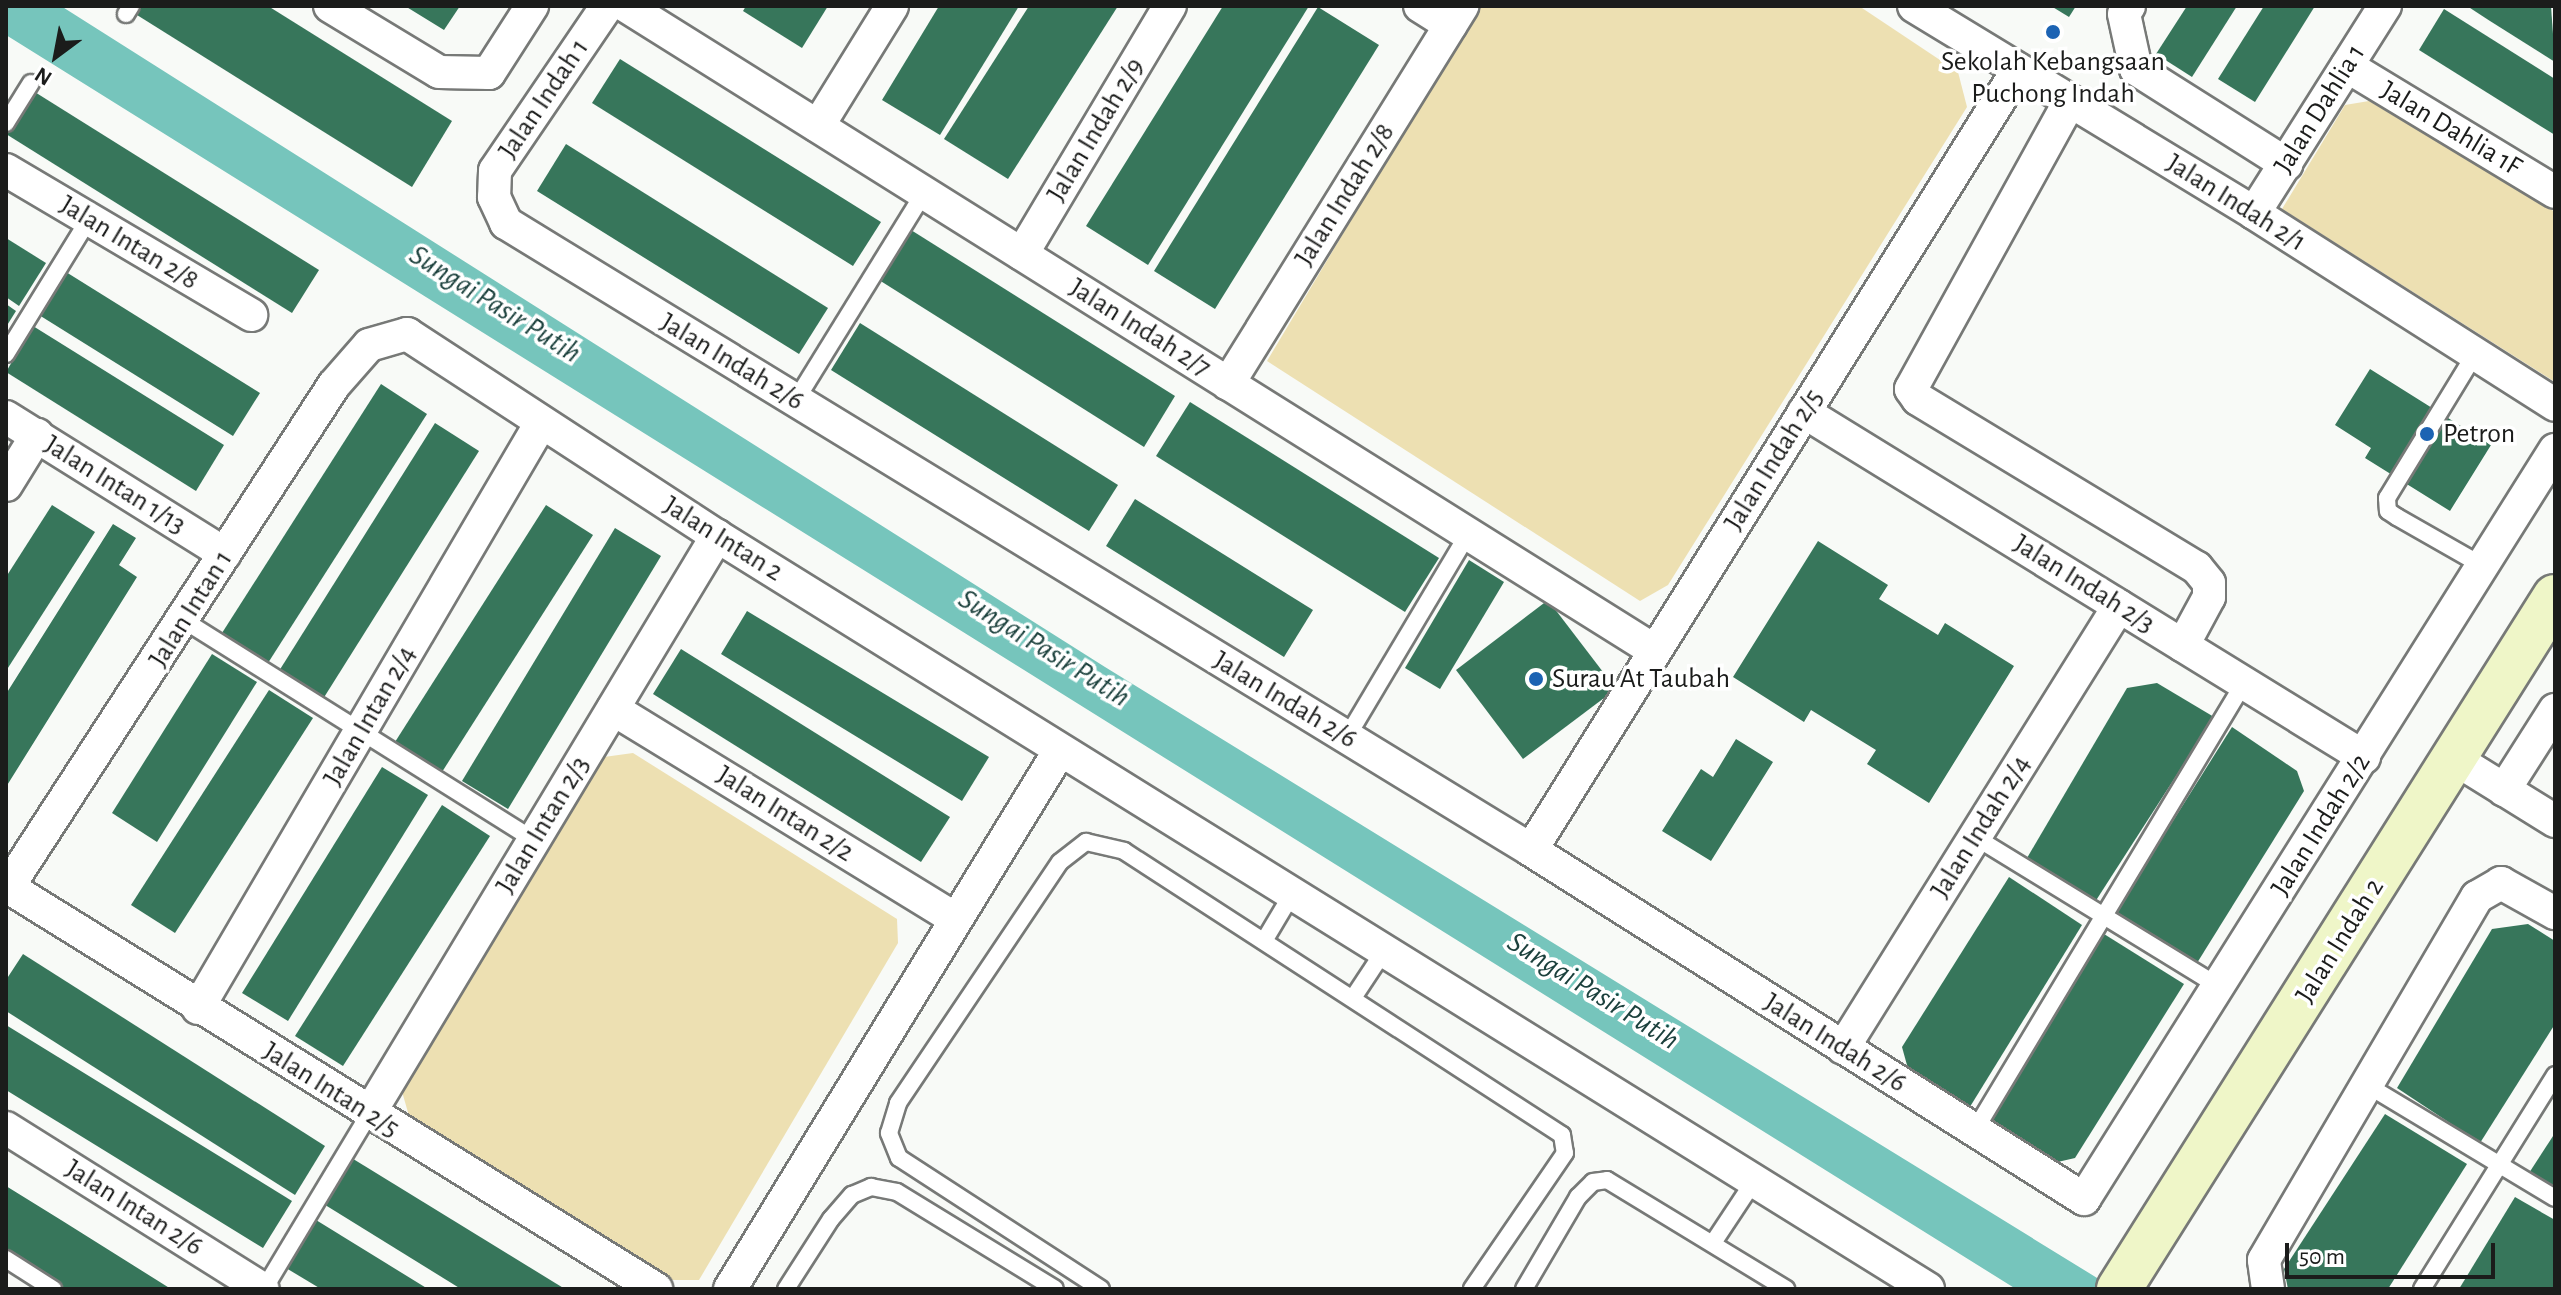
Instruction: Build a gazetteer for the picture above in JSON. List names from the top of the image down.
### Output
{
  "streets": {
    "street": [
      "Jalan Indah 1",
      "Jalan Dahlia 1",
      "Jalan Dahlia 1F",
      "Jalan Indah 2/9",
      "Jalan Indah 2/8",
      "Jalan Indah 2/1",
      "Jalan Intan 2/8",
      "Jalan Indah 2/7",
      "Jalan Indah 2/6",
      "Jalan Indah 2/5",
      "Jalan Intan 1/13",
      "Jalan Intan 2",
      "Jalan Indah 2/3",
      "Jalan Intan 1",
      "Jalan Intan 2/4",
      "Jalan Intan 2/2",
      "Jalan Intan 2/3",
      "Jalan Indah 2/2",
      "Jalan Indah 2/4",
      "Jalan Indah 2",
      "Jalan Intan 2/5",
      "Jalan Intan 2/6"
    ]
  },
  "crossings": [
    ["Jalan Indah 1", "Jalan Indah 2/6"],
    ["Jalan Dahlia 1", "Jalan Dahlia 1F"],
    ["Jalan Dahlia 1", "Jalan Indah 2/1"],
    ["Jalan Indah 2/9", "Jalan Indah 2/7"],
    ["Jalan Indah 2/8", "Jalan Indah 2/7"],
    ["Jalan Indah 2/1", "Jalan Indah 2/5"],
    ["Jalan Indah 2/7", "Jalan Indah 2/5"],
    ["Jalan Indah 2/6", "Jalan Indah 2/5"],
    ["Jalan Indah 2/6", "Jalan Indah 2/2"],
    ["Jalan Indah 2/6", "Jalan Indah 2/4"],
    ["Jalan Indah 2/5", "Jalan Indah 2/3"],
    ["Jalan Intan 1/13", "Jalan Intan 1"],
    ["Jalan Intan 2", "Jalan Intan 1"],
    ["Jalan Intan 2", "Jalan Intan 2/4"],
    ["Jalan Intan 2", "Jalan Intan 2/3"],
    ["Jalan Indah 2/3", "Jalan Indah 2/2"],
    ["Jalan Indah 2/3", "Jalan Indah 2/4"],
    ["Jalan Intan 1", "Jalan Intan 2/5"],
    ["Jalan Intan 2/4", "Jalan Intan 2/5"],
    ["Jalan Intan 2/2", "Jalan Intan 2/3"],
    ["Jalan Intan 2/3", "Jalan Intan 2/5"]
  ],
  "water": ["Sungai Pasir Putih"],
  "places": ["Sekolah Kebangsaan Puchong Indah", "Petron", "Surau At Taubah"],
  "scale_bar": "50 m",
  "north": "bottom left"
}
